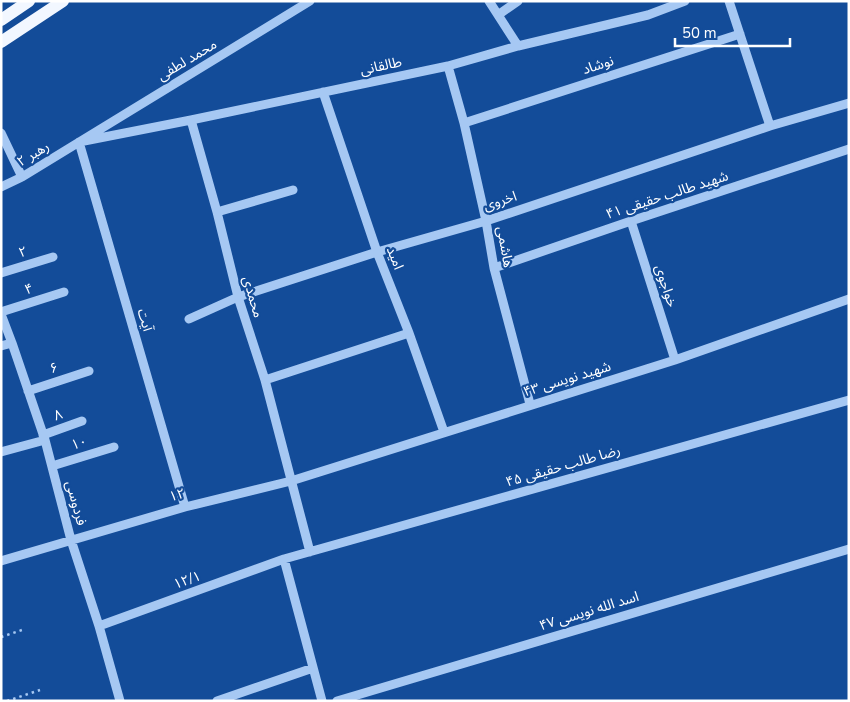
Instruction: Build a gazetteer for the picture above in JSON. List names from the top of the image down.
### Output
{
  "streets": {
    "street": [
      "محمد لطفی",
      "نوشاد",
      "طالقانی",
      "رهبر ۲",
      "۴۱ شهید طالب حقیقی",
      "اخروی",
      "هاشمی",
      "۲",
      "امید",
      "خواجوی",
      "۴",
      "محمدی",
      "آیت",
      "۶",
      "۴۳ شهید نویسی",
      "۸",
      "۱۰",
      "۴۵ رضا طالب حقیقی",
      "۱۲",
      "فردوسی",
      "۱۲/۱",
      "۴۷ اسد الله نویسی"
    ]
  },
  "crossings": [
    ["محمد لطفی", "طالقانی"],
    ["محمد لطفی", "رهبر ۲"],
    ["محمد لطفی", "آیت"],
    ["نوشاد", "هاشمی"],
    ["طالقانی", "رهبر ۲"],
    ["طالقانی", "هاشمی"],
    ["طالقانی", "امید"],
    ["طالقانی", "محمدی"],
    ["طالقانی", "آیت"],
    ["رهبر ۲", "آیت"],
    ["۴۱ شهید طالب حقیقی", "هاشمی"],
    ["۴۱ شهید طالب حقیقی", "خواجوی"],
    ["اخروی", "هاشمی"],
    ["اخروی", "امید"],
    ["اخروی", "محمدی"],
    ["هاشمی", "۴۳ شهید نویسی"],
    ["امید", "۴۳ شهید نویسی"],
    ["خواجوی", "۴۳ شهید نویسی"],
    ["۴", "فردوسی"],
    ["محمدی", "۴۳ شهید نویسی"],
    ["محمدی", "۴۵ رضا طالب حقیقی"],
    ["محمدی", "۱۲"],
    ["آیت", "۱۲"],
    ["۶", "فردوسی"],
    ["۴۳ شهید نویسی", "۱۲"],
    ["۸", "فردوسی"],
    ["۱۰", "فردوسی"],
    ["۴۵ رضا طالب حقیقی", "۱۲/۱"],
    ["۱۲", "فردوسی"],
    ["فردوسی", "۱۲/۱"]
  ],
  "scale_bar": "50 m"
}
